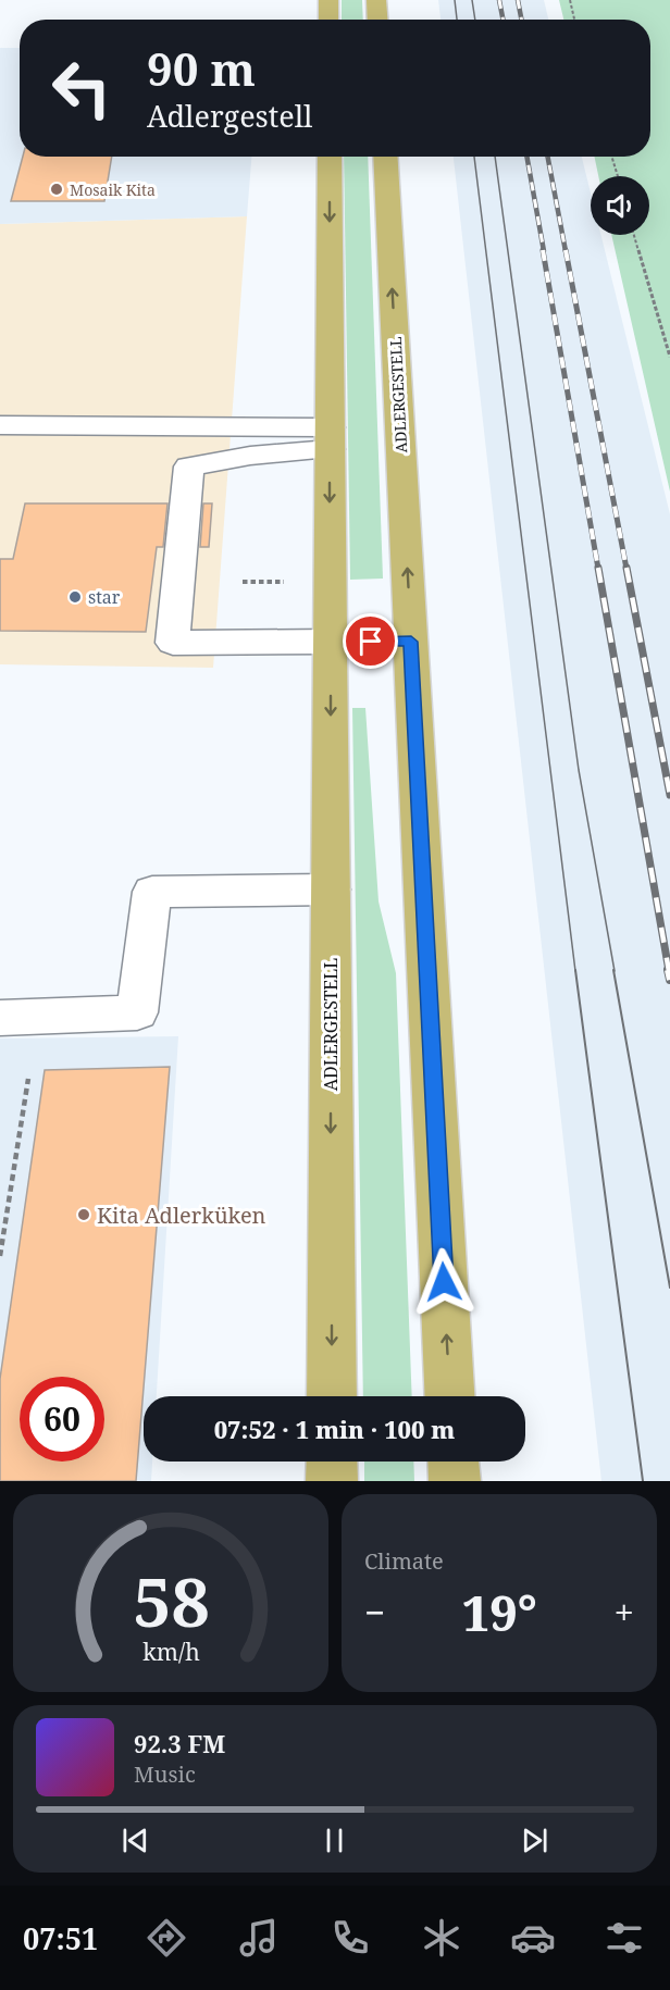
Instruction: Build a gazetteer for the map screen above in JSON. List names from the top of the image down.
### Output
{
  "streets": {
    "main road": ["ADLERGESTELL"]
  },
  "places": ["Mosaik Kita", "star", "Kita Adlerküken"],
  "page": {
    "turn": ["90 m", "Adlergestell"],
    "limit": "60",
    "trip": "07:52 · 1 min · 100 m",
    "tile": "Climate",
    "heat": ["−", "19°", "+"],
    "song": ["92.3 FM", "Music"],
    "tabs": "07:51",
    "gauge": ["58", "km/h"]
  }
}
